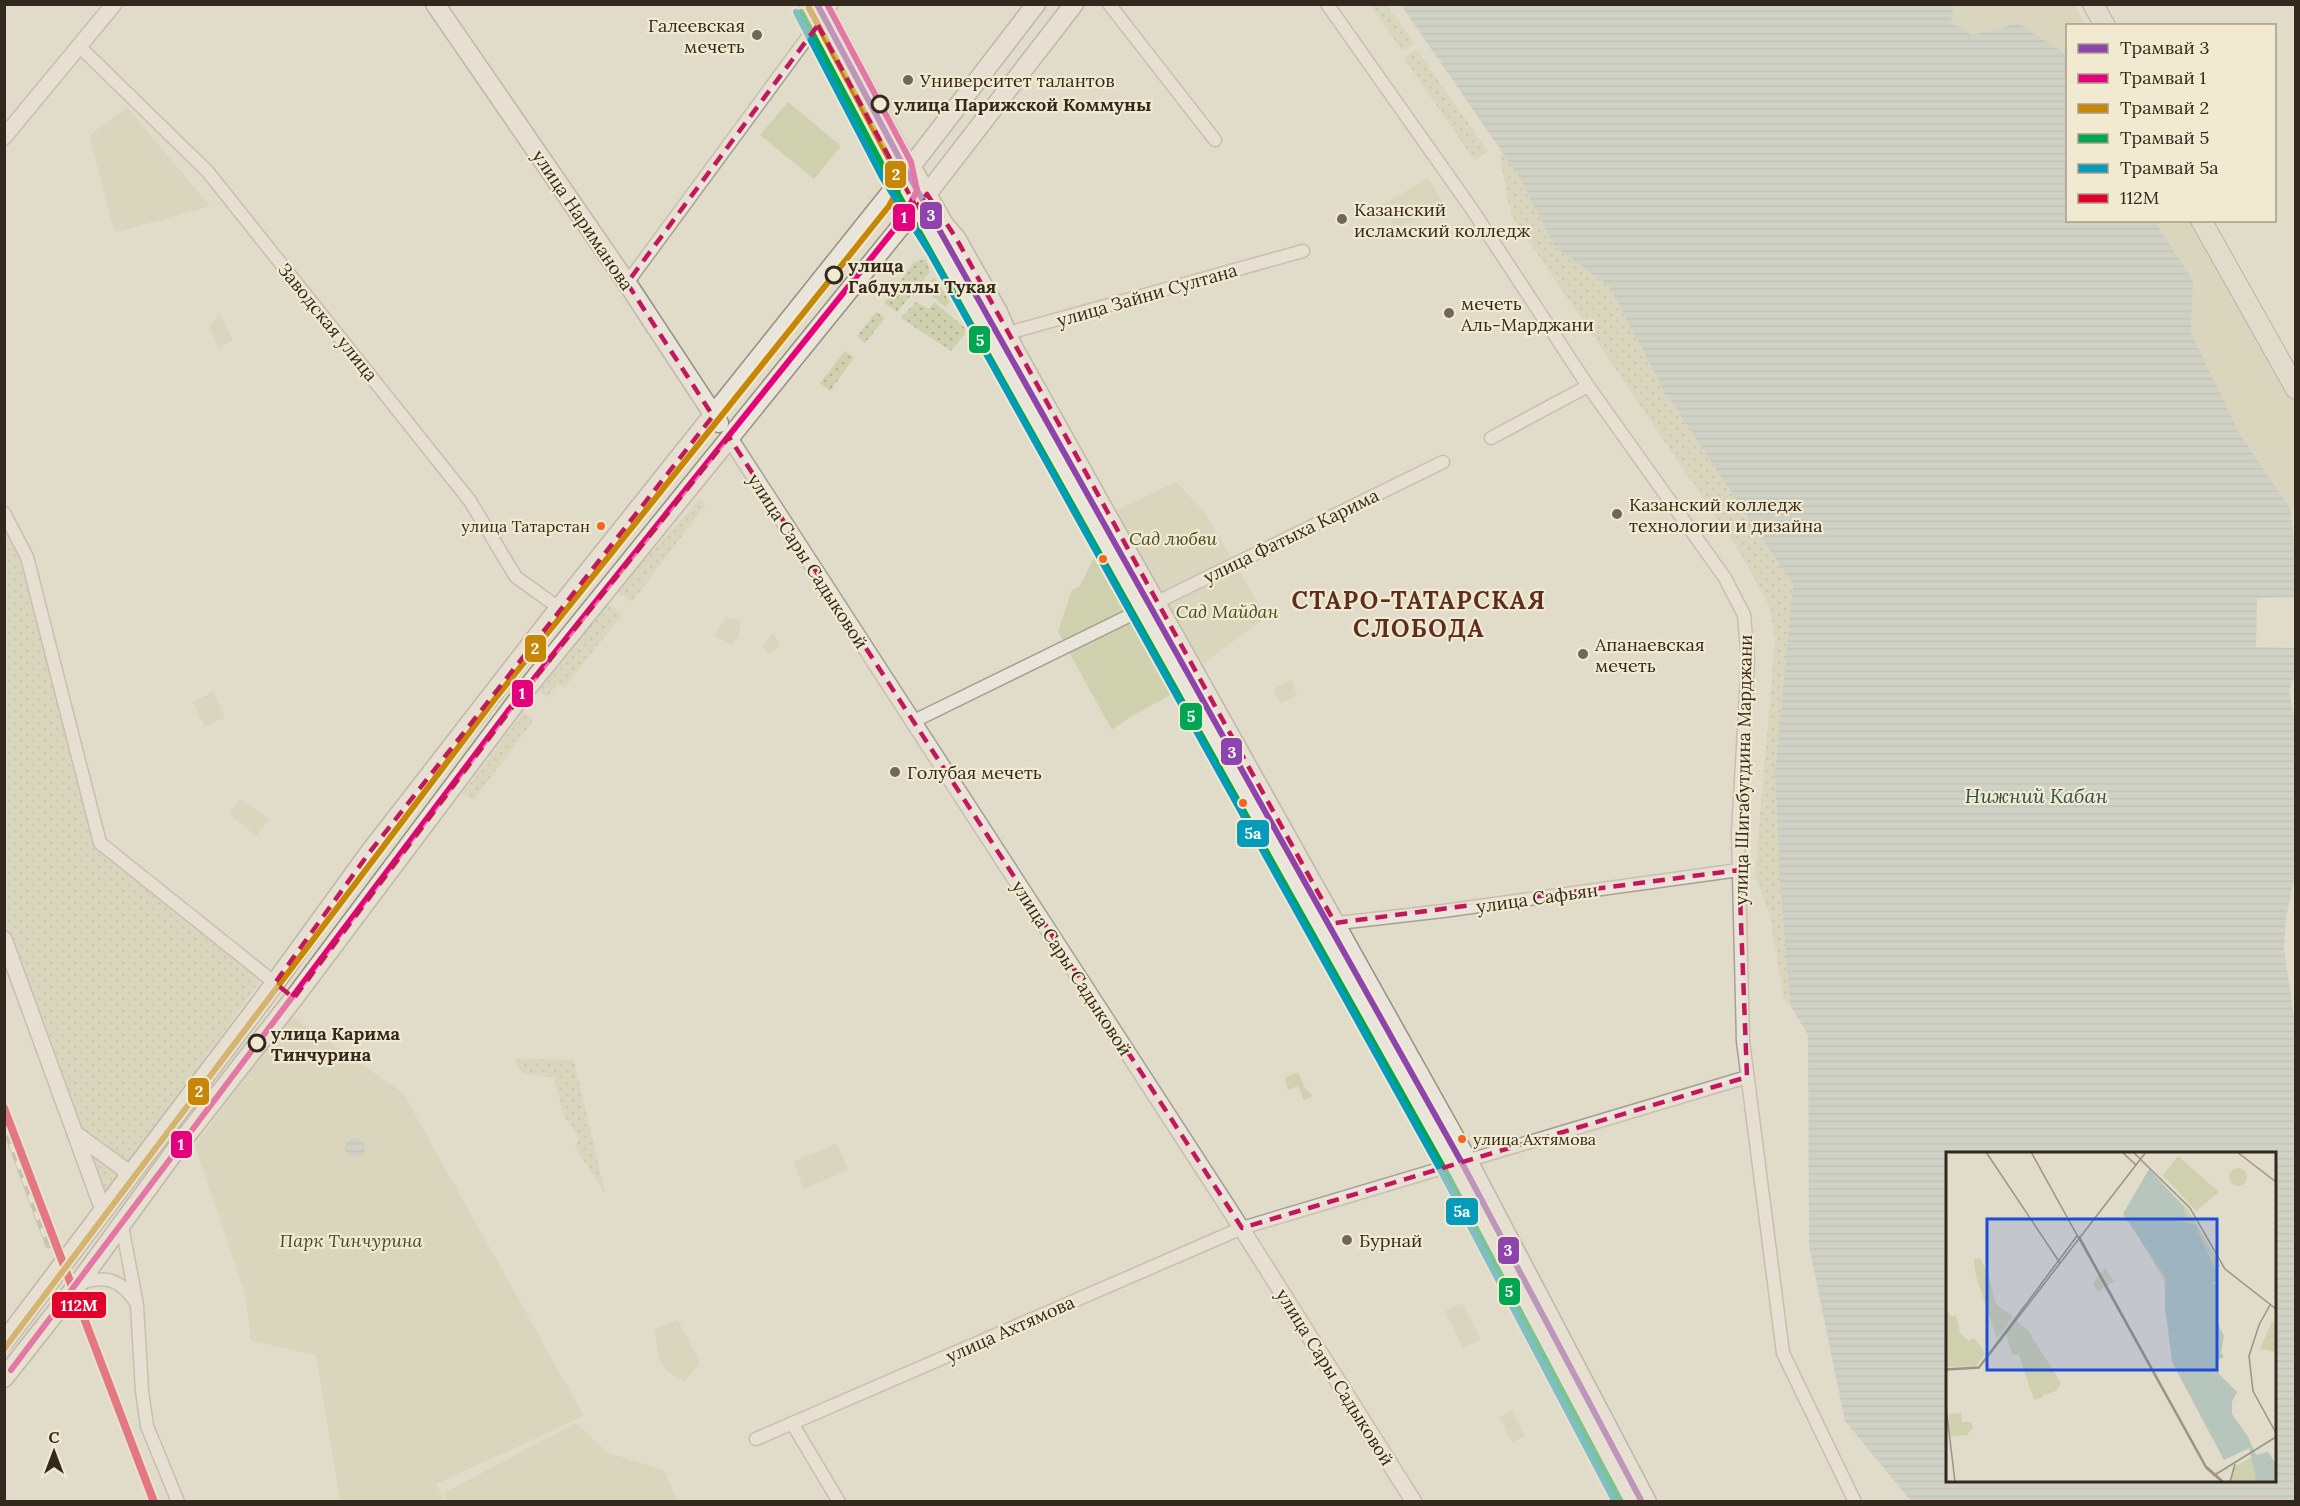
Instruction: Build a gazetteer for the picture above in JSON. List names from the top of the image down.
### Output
{
  "streets": {
    "main road": ["улица Нариманова"],
    "street": [
      "улица Зайни Султана",
      "Заводская улица",
      "улица Фатыха Карима",
      "улица Сары Садыковой",
      "улица Шигабутдина Марджани",
      "улица Сафьян",
      "улица Ахтямова"
    ]
  },
  "crossings": [
    ["улица Нариманова", "улица Сары Садыковой"],
    ["улица Фатыха Карима", "улица Сары Садыковой"],
    ["улица Сары Садыковой", "улица Ахтямова"],
    ["улица Шигабутдина Марджани", "улица Сафьян"],
    ["улица Шигабутдина Марджани", "улица Ахтямова"]
  ],
  "districts": ["СТАРО-ТАТАРСКАЯ СЛОБОДА"],
  "water": ["Нижний Кабан"],
  "parks": ["Сад любви", "Сад Майдан", "Парк Тинчурина"],
  "places": [
    "Галеевская мечеть",
    "Университет талантов",
    "улица Парижской Коммуны",
    "Казанский исламский колледж",
    "улица Габдуллы Тукая",
    "мечеть Аль-Марджани",
    "Казанский колледж технологии и дизайна",
    "улица Татарстан",
    "Апанаевская мечеть",
    "Голубая мечеть",
    "улица Карима Тинчурина",
    "улица Ахтямова",
    "Бурнай"
  ],
  "lines": [
    "tram line 3",
    "tram line 1",
    "tram line 2",
    "tram line 5",
    "tram line 5а",
    "transit line 112М"
  ],
  "legend": [
    "Трамвай 3",
    "Трамвай 1",
    "Трамвай 2",
    "Трамвай 5",
    "Трамвай 5а",
    "112М"
  ],
  "north": "top"
}
